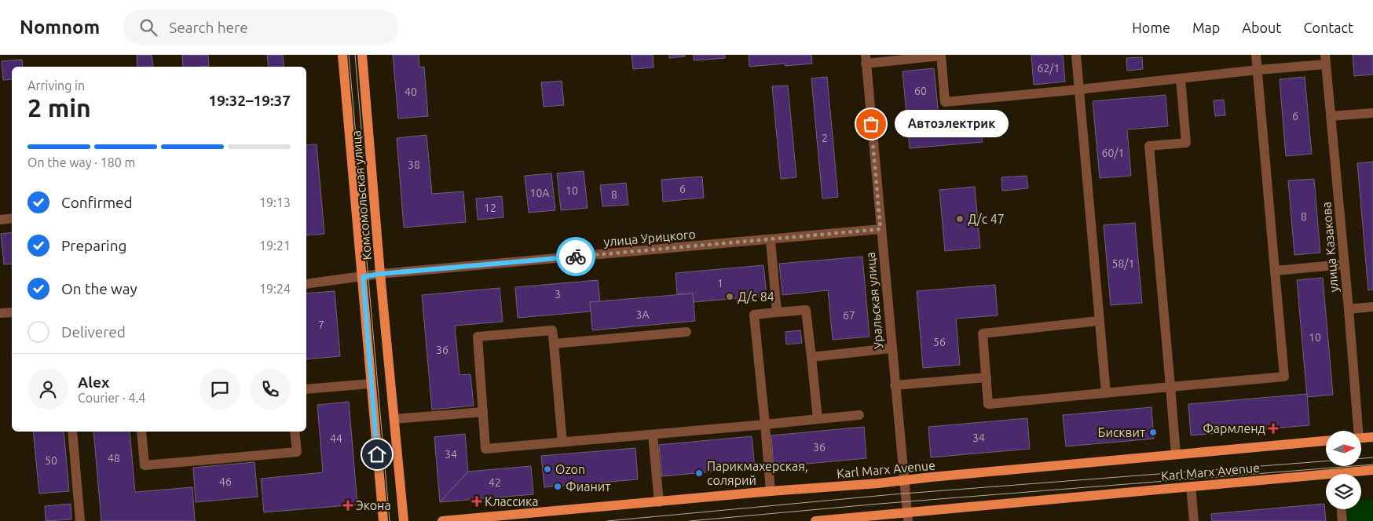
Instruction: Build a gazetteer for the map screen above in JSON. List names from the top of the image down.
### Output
{
  "streets": {
    "main road": ["Комсомольская улица", "Karl Marx Avenue"],
    "street": ["улица Урицкого", "улица Казакова", "Уральская улица"]
  },
  "crossings": [
    ["Комсомольская улица", "улица Урицкого"],
    ["улица Урицкого", "Уральская улица"],
    ["Уральская улица", "Karl Marx Avenue"]
  ],
  "places": {
    "other": [
      "Автоэлектрик",
      "Д/с 47",
      "Д/с 84",
      "Бисквит",
      "Ozon",
      "Парикмахерская, солярий",
      "Фианит"
    ],
    "health": ["Фармленд", "Классика", "Экона"]
  },
  "house_numbers": [
    "62/1",
    "60",
    "40",
    "6",
    "2",
    "60/1",
    "38",
    "6",
    "10",
    "10А",
    "8",
    "12",
    "8",
    "58/1",
    "1",
    "3",
    "3А",
    "67",
    "7",
    "10",
    "56",
    "36",
    "34",
    "44",
    "36",
    "34",
    "48",
    "50",
    "46",
    "42"
  ],
  "north": "right",
  "page": {
    "header": "Nomnom",
    "search": "Search here",
    "nav": [
      "Home",
      "Map",
      "About",
      "Contact"
    ],
    "heading": ["2 min", "Arriving in", "19:32–19:37"],
    "panel": ["Alex", "Courier · 4.4"],
    "bubble": "Автоэлектрик",
    "bar": "On the way · 180 m",
    "list": [
      ["Confirmed", "19:13"],
      ["Preparing", "19:21"],
      ["On the way", "19:24"],
      "Delivered"
    ]
  }
}
